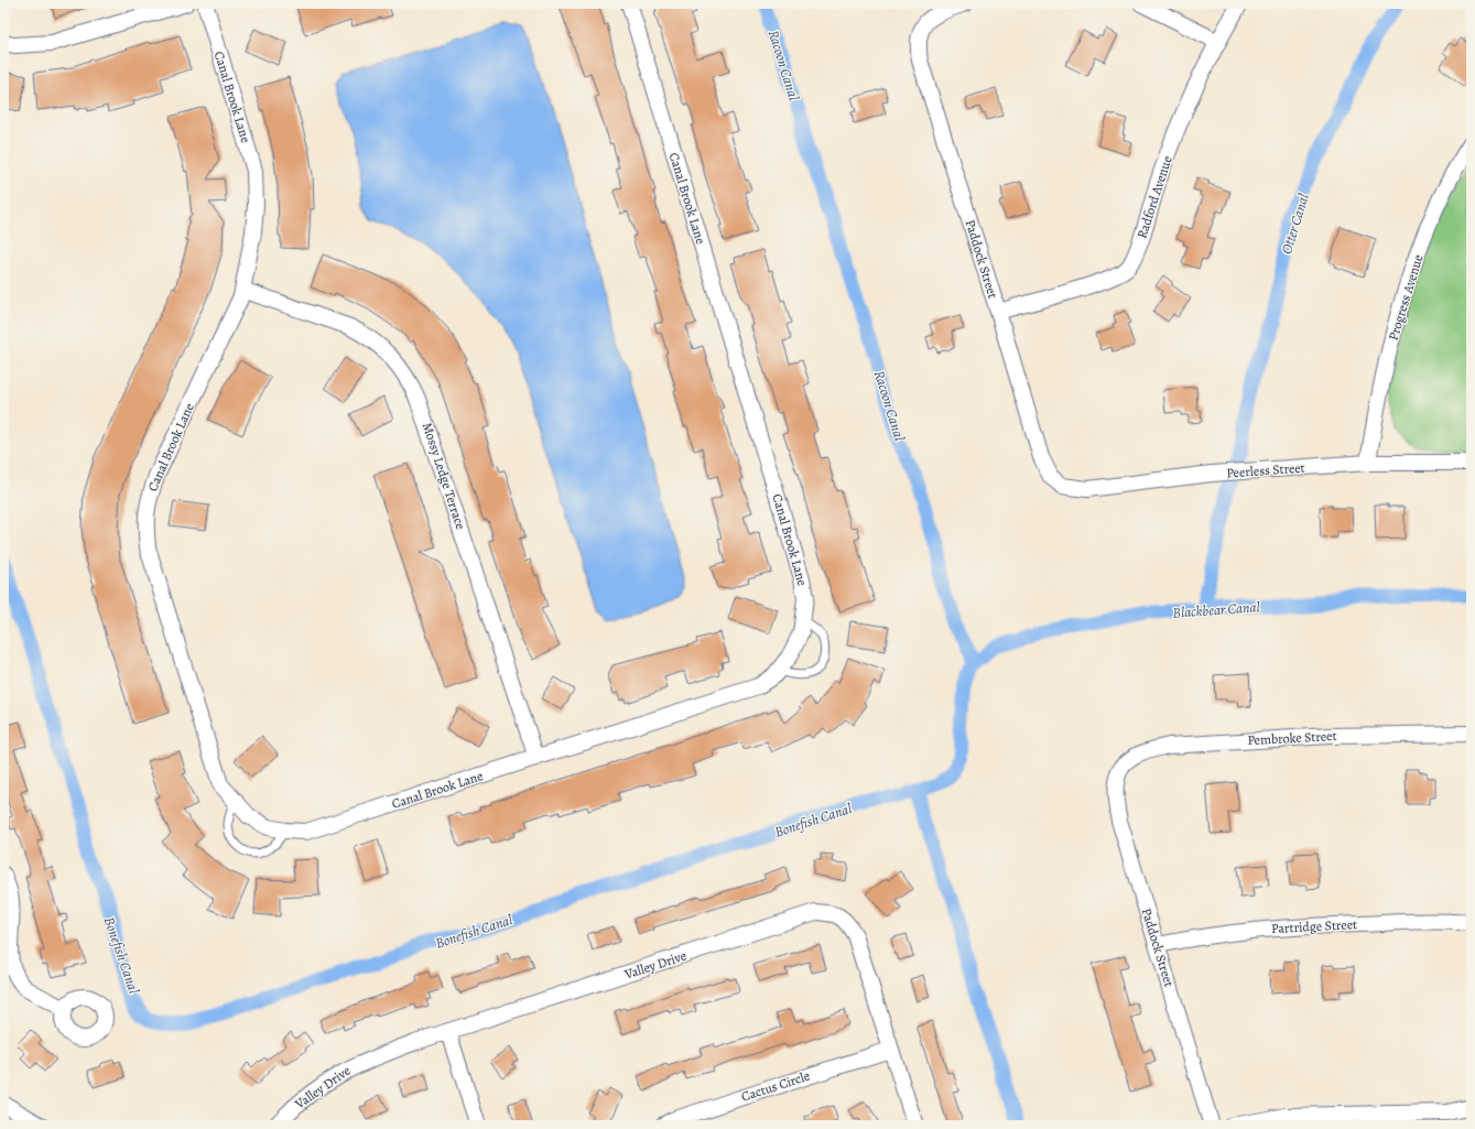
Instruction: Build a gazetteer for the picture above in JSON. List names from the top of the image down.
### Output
{
  "streets": {
    "street": [
      "Canal Brook Lane",
      "Radford Avenue",
      "Paddock Street",
      "Progress Avenue",
      "Peerless Street",
      "Mossy Ledge Terrace",
      "Pembroke Street",
      "Partridge Street",
      "Valley Drive",
      "Cactus Circle"
    ]
  },
  "crossings": [
    ["Canal Brook Lane", "Mossy Ledge Terrace"],
    ["Radford Avenue", "Paddock Street"],
    ["Paddock Street", "Peerless Street"],
    ["Paddock Street", "Pembroke Street"],
    ["Paddock Street", "Partridge Street"],
    ["Progress Avenue", "Peerless Street"],
    ["Valley Drive", "Cactus Circle"]
  ],
  "water": [
    "Racoon Canal",
    "Otter Canal",
    "Blackbear Canal",
    "Bonefish Canal"
  ]
}
